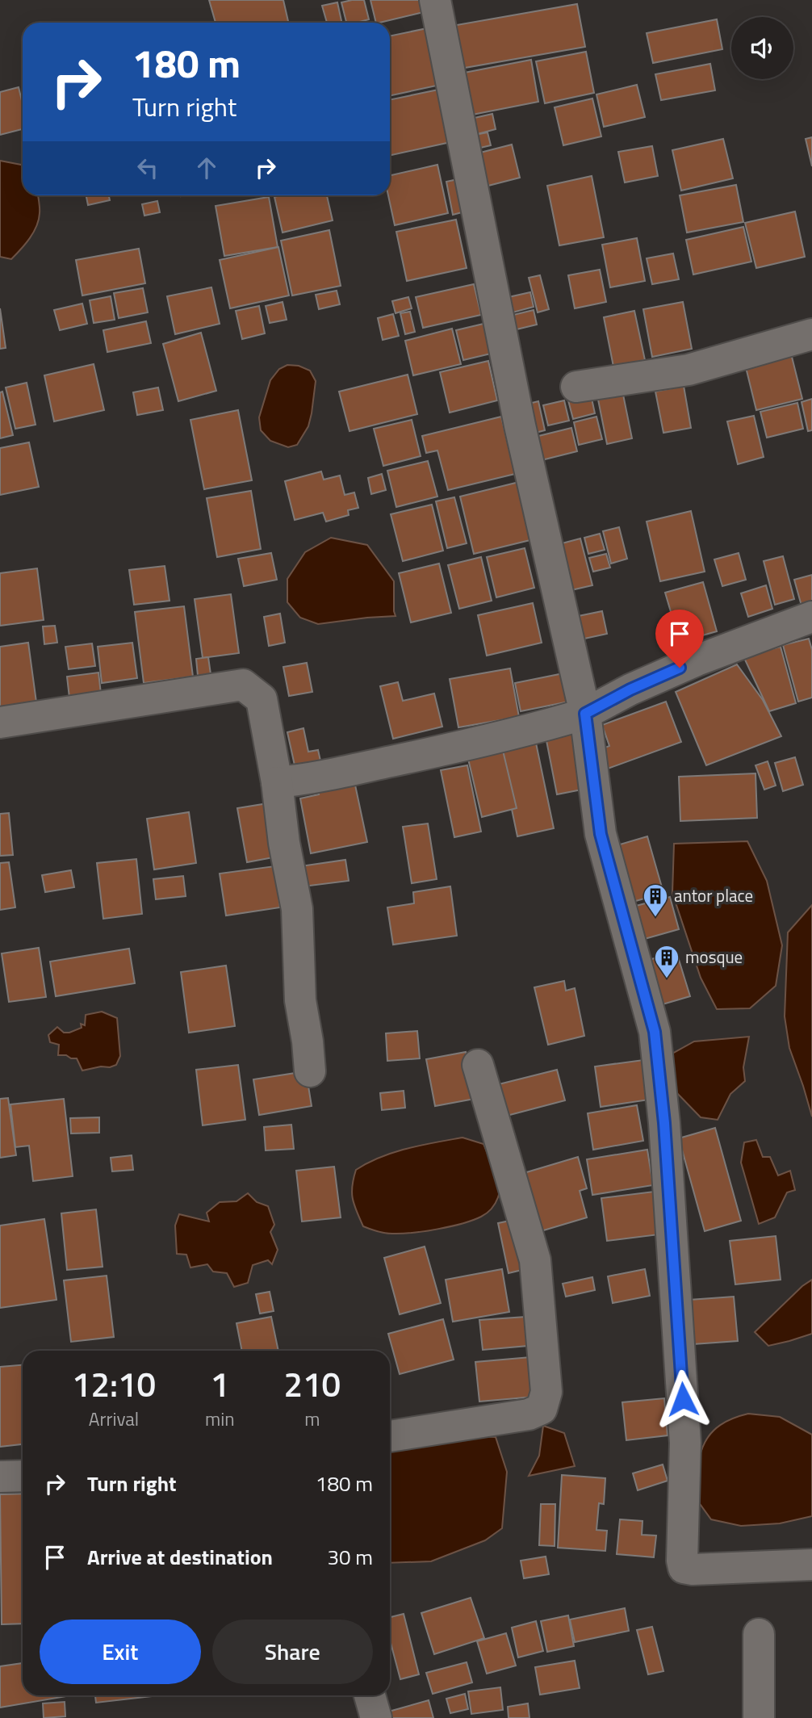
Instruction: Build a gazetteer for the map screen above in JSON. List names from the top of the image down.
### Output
{
  "places": {
    "building": ["antor place", "mosque"]
  },
  "page": {
    "turn": ["180 m", "Turn right"],
    "eta": [
      "12:10",
      "Arrival",
      "1",
      "min",
      "210",
      "m"
    ],
    "list": [
      {
        "name": "Turn right",
        "value": "180 m"
      },
      {
        "name": "Arrive at destination",
        "value": "30 m"
      }
    ],
    "buttons": ["Exit", "Share"]
  }
}
